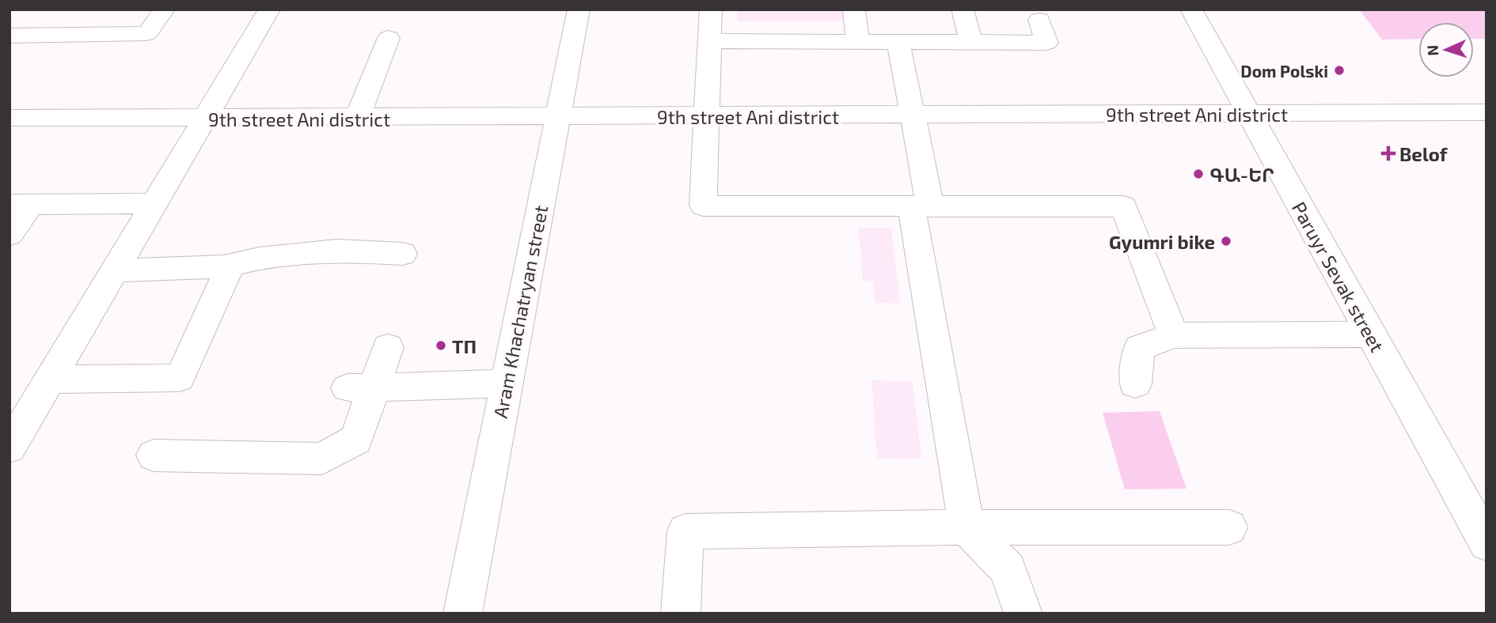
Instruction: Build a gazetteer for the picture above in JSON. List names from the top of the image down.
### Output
{
  "streets": {
    "street": ["9th street Ani district", "Paruyr Sevak street", "Aram Khachatryan street"]
  },
  "crossings": [
    ["9th street Ani district", "Paruyr Sevak street"],
    ["9th street Ani district", "Aram Khachatryan street"]
  ],
  "places": {
    "other": [
      "Dom Polski",
      "ԳԱ-ԵՐ",
      "Gyumri bike",
      "ТП"
    ],
    "health": ["Belof"]
  },
  "north": "left"
}
